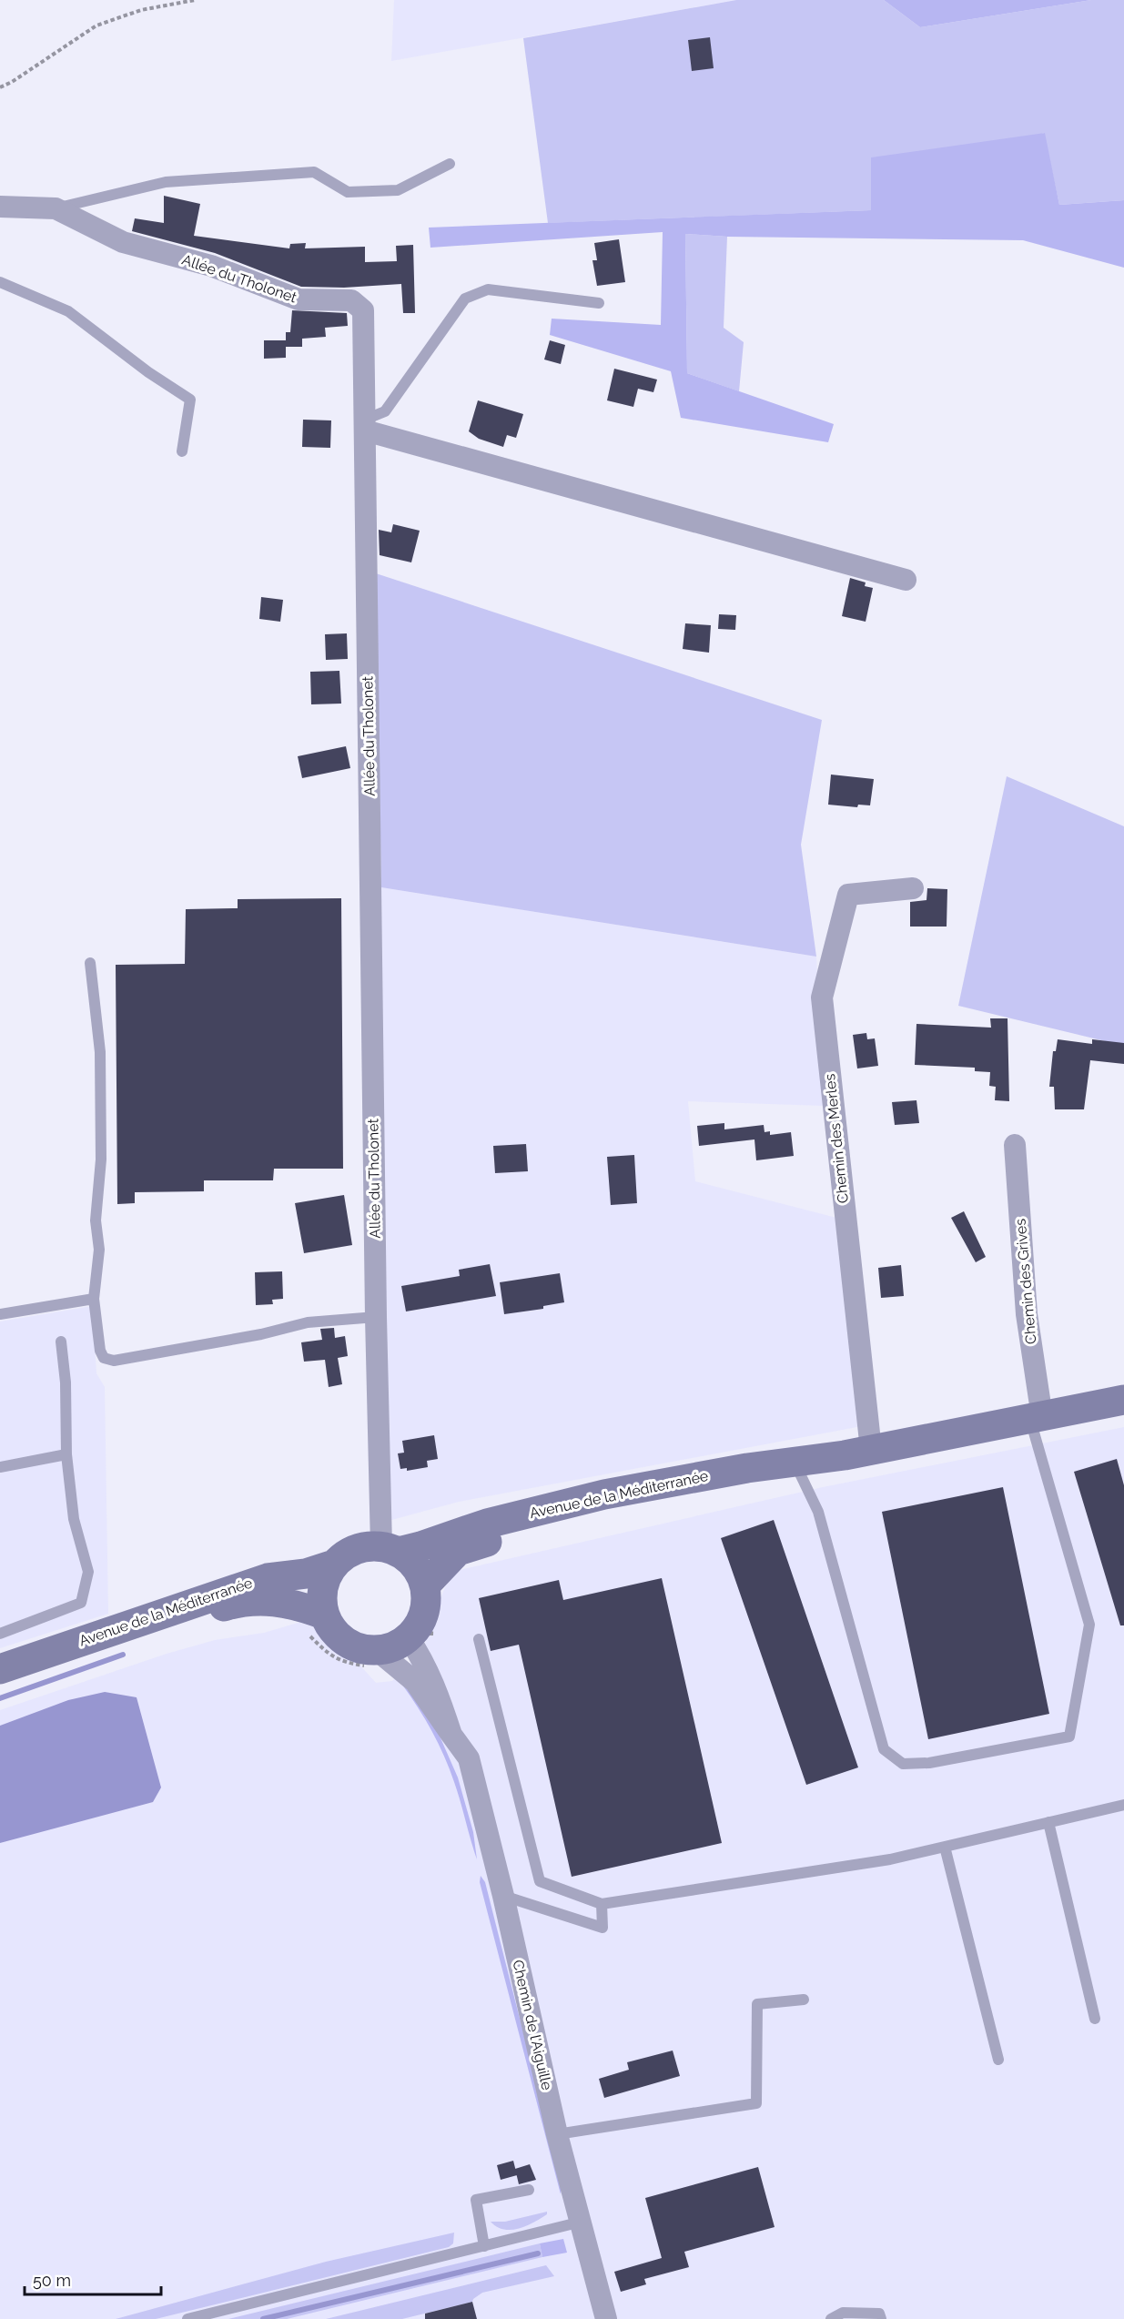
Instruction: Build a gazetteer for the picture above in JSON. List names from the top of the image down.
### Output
{
  "streets": {
    "main road": ["Avenue de la Méditerranée"],
    "street": [
      "Allée du Tholonet",
      "Chemin des Merles",
      "Chemin des Grives",
      "Chemin de l'Aiguille"
    ]
  },
  "crossings": [
    ["Allée du Tholonet", "Avenue de la Méditerranée"],
    ["Allée du Tholonet", "Chemin de l'Aiguille"],
    ["Chemin des Merles", "Avenue de la Méditerranée"],
    ["Chemin des Grives", "Avenue de la Méditerranée"],
    ["Avenue de la Méditerranée", "Chemin de l'Aiguille"]
  ],
  "scale_bar": "50 m"
}
